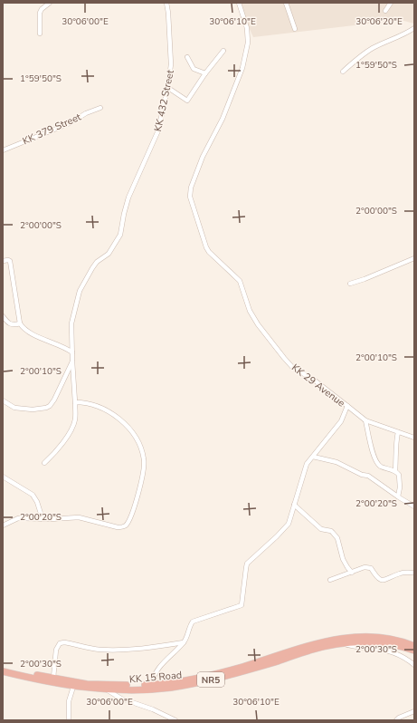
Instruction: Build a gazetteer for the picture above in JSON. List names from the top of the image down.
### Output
{
  "streets": {
    "highway": ["KK 15 Road", "NR5"],
    "street": ["KK 432 Street", "KK 379 Street", "KK 29 Avenue"]
  },
  "crossings": [
    ["KK 29 Avenue", "KK 15 Road"]
  ],
  "coordinates": [
    "30°06'00\"E",
    "30°06'10\"E",
    "30°06'20\"E",
    "1°59'50\"S",
    "2°00'00\"S",
    "2°00'10\"S",
    "2°00'20\"S",
    "2°00'30\"S"
  ]
}
